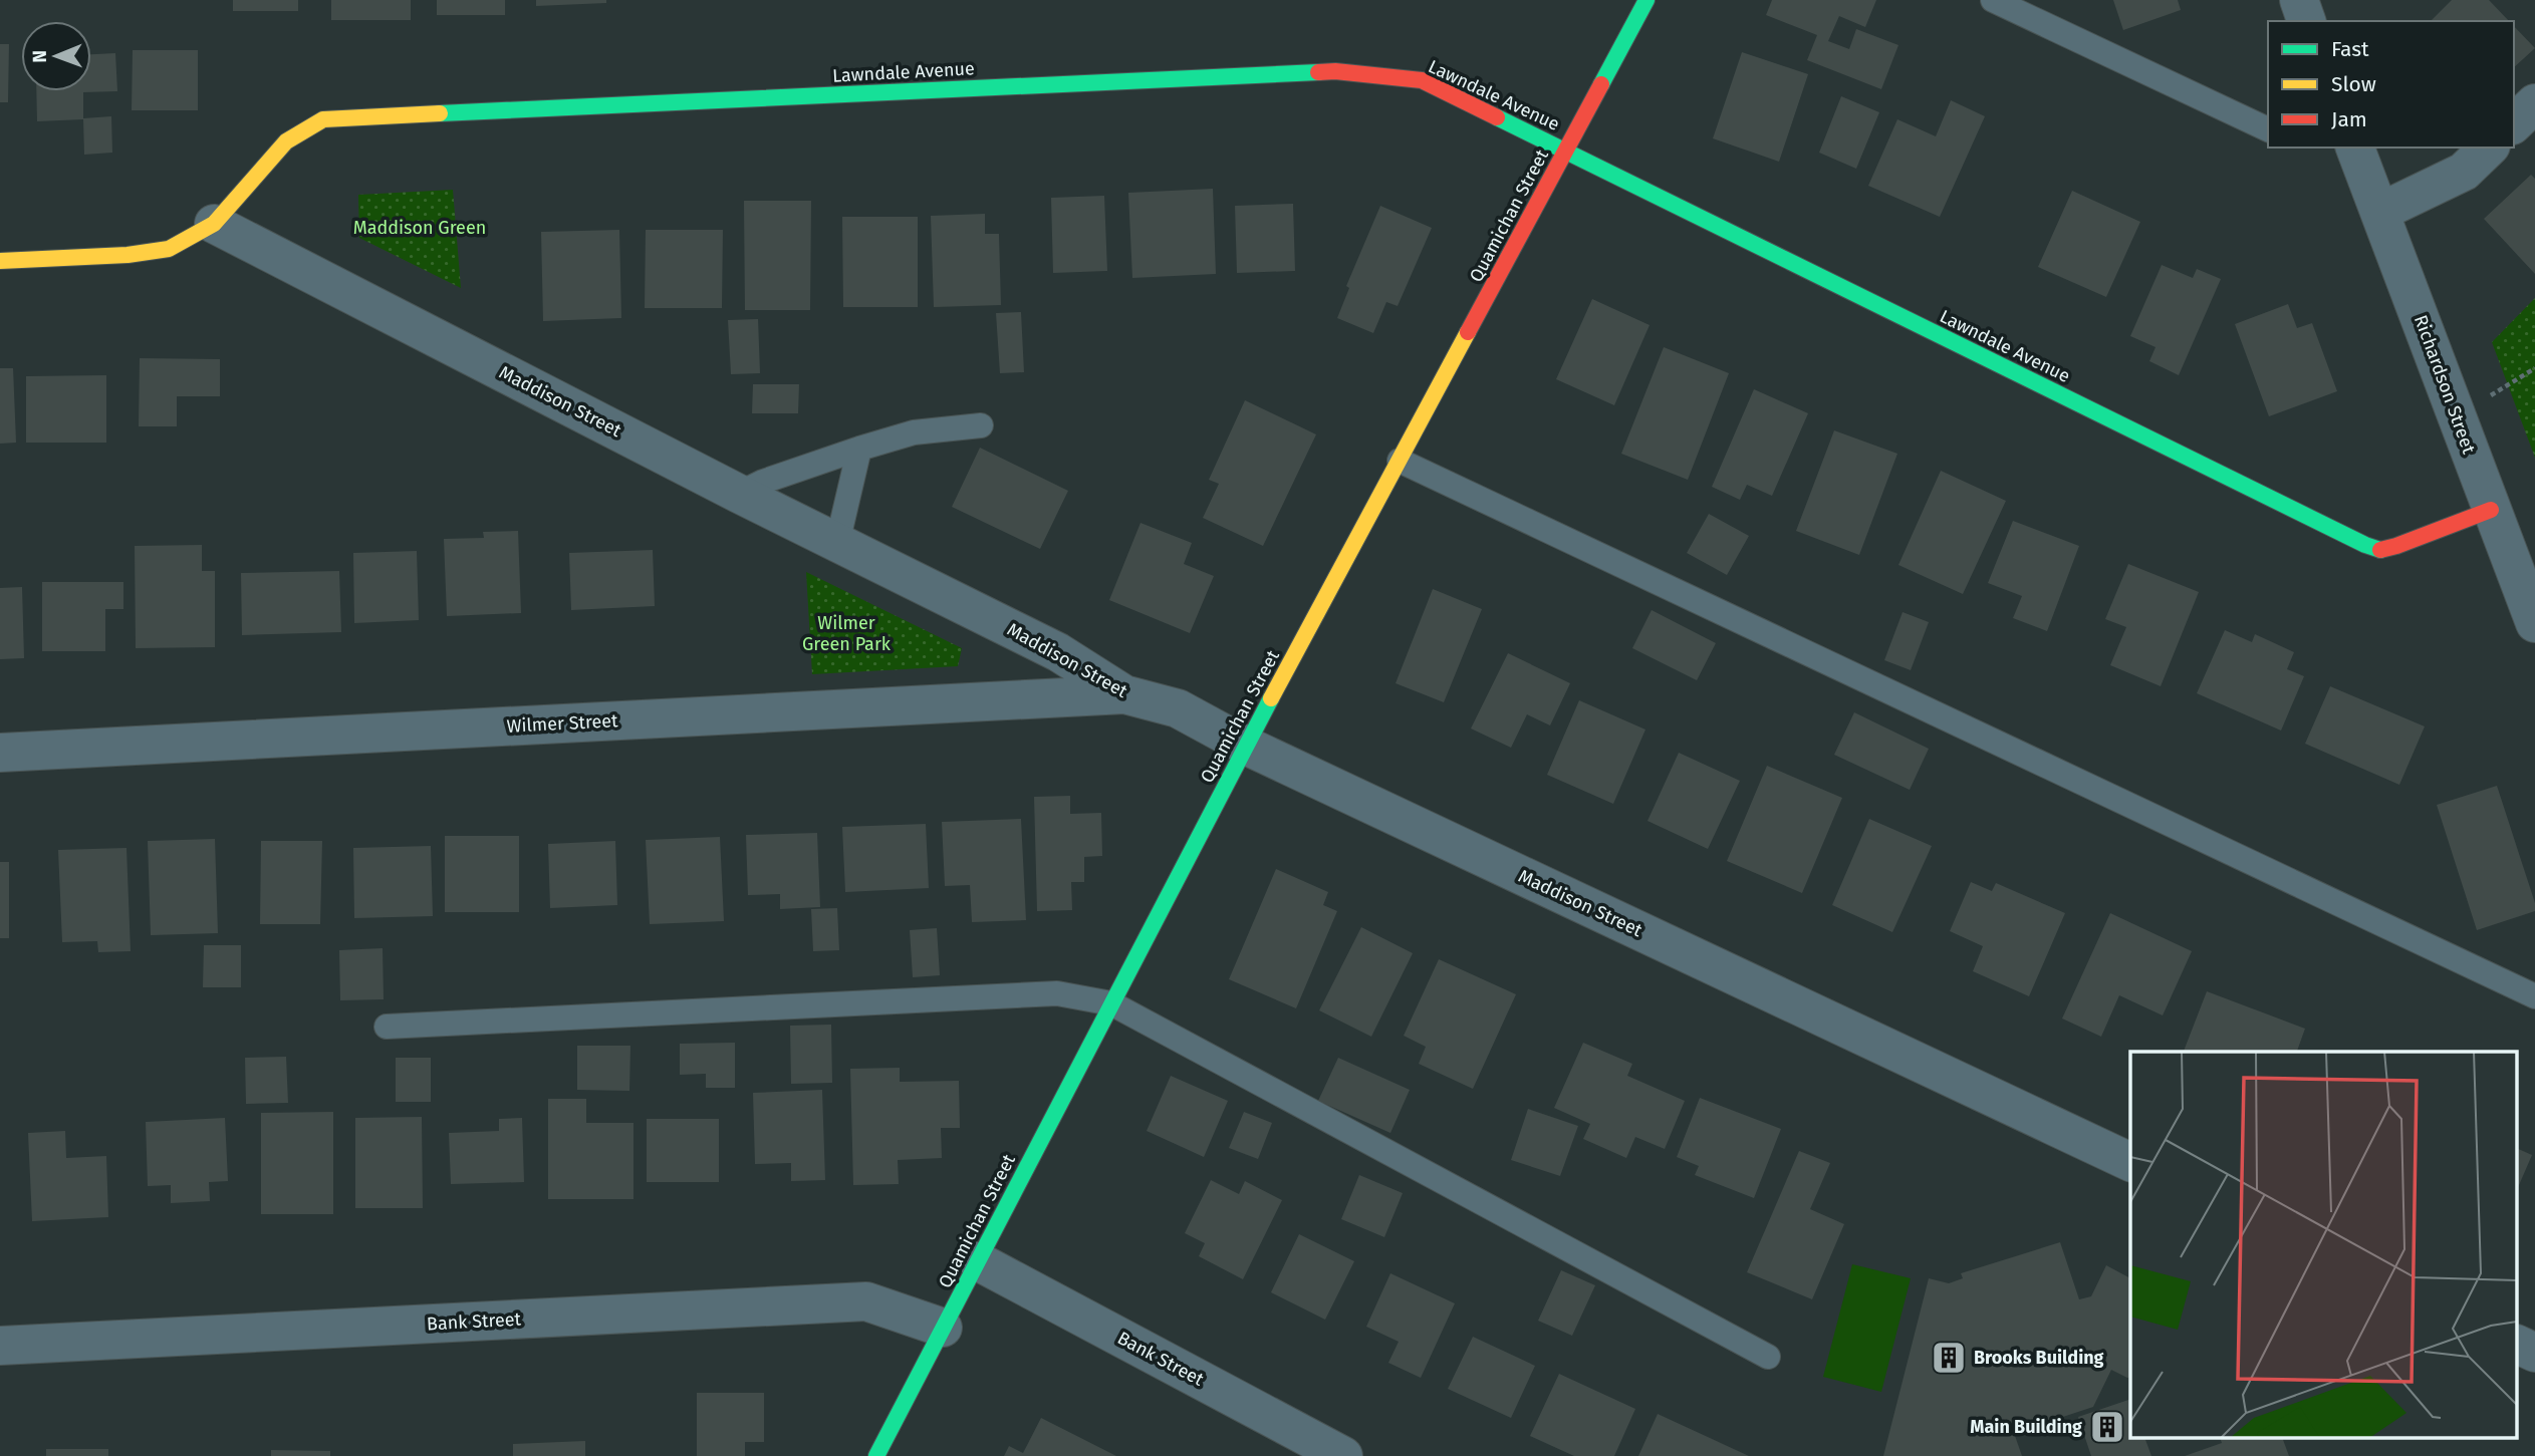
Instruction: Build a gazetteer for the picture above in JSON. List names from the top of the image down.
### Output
{
  "streets": {
    "street": [
      "Lawndale Avenue",
      "Quamichan Street",
      "Richardson Street",
      "Maddison Street",
      "Wilmer Street",
      "Bank Street"
    ]
  },
  "crossings": [
    ["Lawndale Avenue", "Quamichan Street"],
    ["Lawndale Avenue", "Richardson Street"],
    ["Lawndale Avenue", "Maddison Street"],
    ["Quamichan Street", "Maddison Street"],
    ["Quamichan Street", "Bank Street"],
    ["Maddison Street", "Wilmer Street"]
  ],
  "parks": ["Maddison Green", "Wilmer Green Park"],
  "places": {
    "building": ["Brooks Building", "Main Building"]
  },
  "legend": ["Fast", "Slow", "Jam"],
  "north": "left"
}
